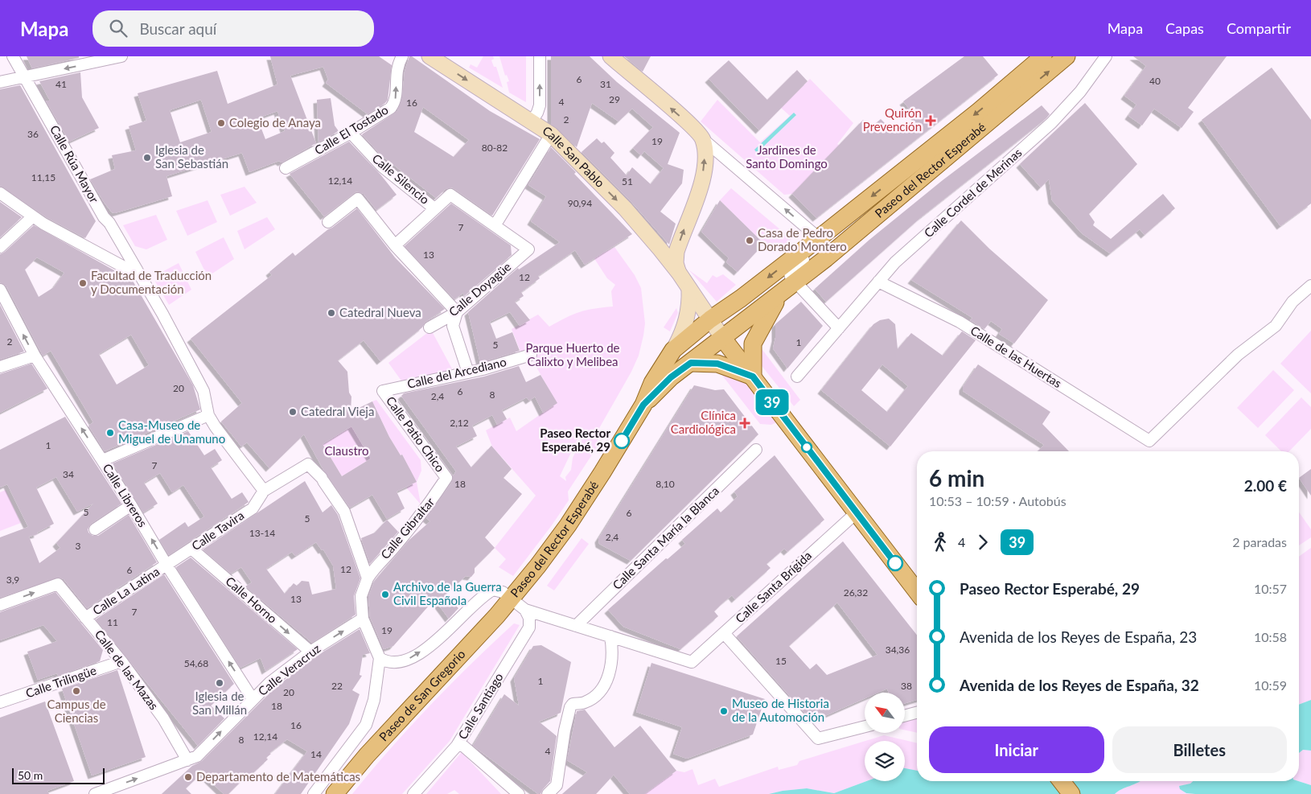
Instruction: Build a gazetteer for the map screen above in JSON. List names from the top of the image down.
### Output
{
  "streets": {
    "main road": ["Calle San Pablo", "Paseo del Rector Esperabé", "Paseo de San Gregorio"],
    "street": [
      "Calle El Tostado",
      "Calle Rúa Mayor",
      "Calle Silencio",
      "Calle Cordel de Merinas",
      "Calle Doyagüe",
      "Calle de las Huertas",
      "Calle del Arcediano",
      "Calle Patio Chico",
      "Calle Libreros",
      "Calle Gibraltar",
      "Calle Tavira",
      "Calle Santa María la Blanca",
      "Calle Santa Brígida",
      "Calle La Latina",
      "Calle Horno",
      "Calle de las Mazas",
      "Calle Veracruz",
      "Calle Trilingüe",
      "Calle Santiago"
    ]
  },
  "crossings": [
    ["Calle El Tostado", "Calle Silencio"],
    ["Calle San Pablo", "Paseo del Rector Esperabé"],
    ["Paseo del Rector Esperabé", "Paseo de San Gregorio"],
    ["Calle Cordel de Merinas", "Calle de las Huertas"],
    ["Calle del Arcediano", "Calle Patio Chico"],
    ["Calle Patio Chico", "Calle Gibraltar"],
    ["Calle Libreros", "Calle Tavira"],
    ["Calle Libreros", "Calle La Latina"],
    ["Calle Libreros", "Calle Veracruz"],
    ["Calle Gibraltar", "Calle Veracruz"],
    ["Calle Tavira", "Calle La Latina"],
    ["Calle Tavira", "Calle Horno"],
    ["Calle La Latina", "Calle de las Mazas"],
    ["Calle Horno", "Calle Veracruz"],
    ["Calle de las Mazas", "Calle Veracruz"],
    ["Calle de las Mazas", "Calle Trilingüe"]
  ],
  "one_way": [
    "Calle El Tostado",
    "Calle Libreros",
    "Calle Horno",
    "Calle Veracruz"
  ],
  "parks": ["Jardines de Santo Domingo", "Parque Huerto de Calixto y Melibea", "Claustro"],
  "places": {
    "health": ["Quirón Prevención", "Clínica Cardiológica"],
    "other": [
      "Colegio de Anaya",
      "Iglesia de San Sebastián",
      "Casa de Pedro Dorado Montero",
      "Facultad de Traducción y Documentación",
      "Catedral Nueva",
      "Catedral Vieja",
      "Casa-Museo de Miguel de Unamuno",
      "Paseo Rector Esperabé, 29",
      "Archivo de la Guerra Civil Española",
      "Iglesia de San Millán",
      "Campus de Ciencias",
      "Museo de Historia de la Automoción",
      "Departamento de Matemáticas"
    ]
  },
  "lines": ["bus line 39"],
  "house_numbers": [
    "6",
    "40",
    "41",
    "31",
    "29",
    "4",
    "16",
    "2",
    "36",
    "19",
    "80-82",
    "11,15",
    "12,14",
    "51",
    "90,94",
    "7",
    "13",
    "12",
    "2",
    "1",
    "5",
    "20",
    "6",
    "8",
    "2,4",
    "2,12",
    "1",
    "7",
    "34",
    "18",
    "8,10",
    "5",
    "6",
    "5",
    "13-14",
    "2,4",
    "3",
    "12",
    "6",
    "3,9",
    "26,32",
    "13",
    "7",
    "11",
    "19",
    "34,36",
    "15",
    "54,68",
    "1",
    "22",
    "38",
    "20",
    "18",
    "16",
    "12,14",
    "8",
    "4",
    "14"
  ],
  "scale_bar": "50 m",
  "north": "top left",
  "page": {
    "header": "Mapa",
    "search": "Buscar aquí",
    "nav": ["Mapa", "Capas", "Compartir"],
    "on_map": "39",
    "heading": ["6 min", "10:53 – 10:59 · Autobús", "2.00 €"],
    "legs": ["4", "39", "2 paradas"],
    "list": [
      {
        "name": "Paseo Rector Esperabé, 29",
        "value": "10:57"
      },
      {
        "name": "Avenida de los Reyes de España, 23",
        "value": "10:58"
      },
      {
        "name": "Avenida de los Reyes de España, 32",
        "value": "10:59"
      }
    ],
    "buttons": ["Iniciar", "Billetes"],
    "scale": "50 m"
  }
}
